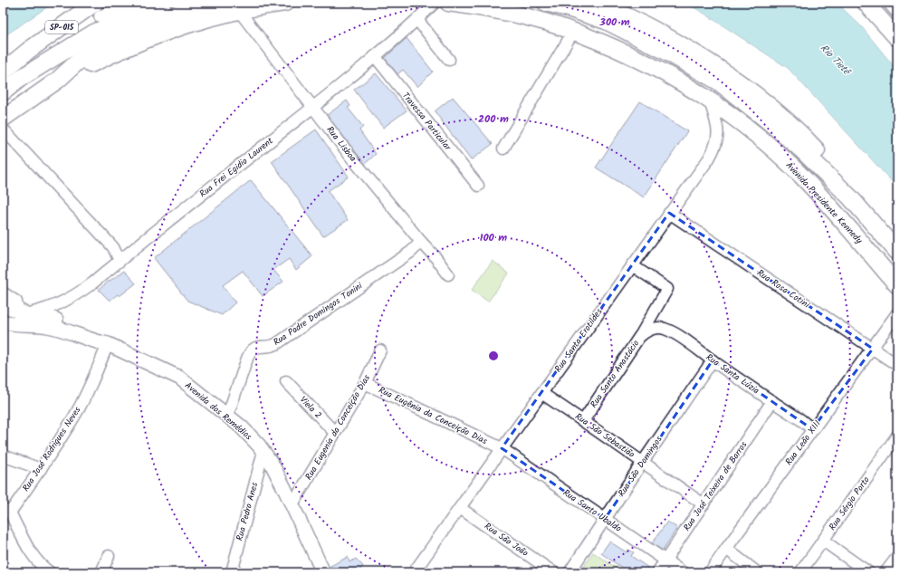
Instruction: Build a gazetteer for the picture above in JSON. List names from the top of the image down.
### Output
{
  "streets": {
    "highway": ["SP-015", "Avenida Presidente Kennedy"],
    "main road": ["Avenida dos Remédios"],
    "street": [
      "Travessa Particular",
      "Rua Lisboa",
      "Rua Frei Egidio Laurent",
      "Rua Rosa Cotini",
      "Rua Padre Domingos Tonini",
      "Rua Santa Erotildes",
      "Rua Santo Anastácio",
      "Rua Santa Lúzia",
      "Viela 2",
      "Rua Eugênia da Conceição Dias",
      "Rua Eugenia da Conceição Dias",
      "Rua São Sebastião",
      "Rua Leão XIII",
      "Rua José Rodrigues Neves",
      "Rua São Domingos",
      "Rua José Teixeira de Barros",
      "Rua Sérgio Porto",
      "Rua Santo Ubaldo",
      "Rua Pedro Anes",
      "Rua São João"
    ]
  },
  "crossings": [
    ["Travessa Particular", "Rua Frei Egidio Laurent"],
    ["Rua Lisboa", "Rua Frei Egidio Laurent"],
    ["Rua Lisboa", "Rua Padre Domingos Tonini"],
    ["Rua Frei Egidio Laurent", "Avenida dos Remédios"],
    ["Avenida Presidente Kennedy", "Rua Santa Erotildes"],
    ["Rua Rosa Cotini", "Rua Santa Erotildes"],
    ["Rua Rosa Cotini", "Rua Leão XIII"],
    ["Rua Padre Domingos Tonini", "Avenida dos Remédios"],
    ["Rua Santa Erotildes", "Rua Eugênia da Conceição Dias"],
    ["Rua Santa Erotildes", "Rua São Sebastião"],
    ["Rua Santa Erotildes", "Rua Santo Ubaldo"],
    ["Rua Santa Erotildes", "Rua São João"],
    ["Rua Santo Anastácio", "Rua Santa Lúzia"],
    ["Rua Santo Anastácio", "Rua São Sebastião"],
    ["Rua Santa Lúzia", "Rua Leão XIII"],
    ["Rua Santa Lúzia", "Rua São Domingos"],
    ["Rua Santa Lúzia", "Rua José Teixeira de Barros"],
    ["Viela 2", "Rua Eugenia da Conceição Dias"],
    ["Avenida dos Remédios", "Rua Eugenia da Conceição Dias"],
    ["Avenida dos Remédios", "Rua José Rodrigues Neves"],
    ["Avenida dos Remédios", "Rua Pedro Anes"],
    ["Rua Eugênia da Conceição Dias", "Rua Eugenia da Conceição Dias"],
    ["Rua Eugênia da Conceição Dias", "Rua Santo Ubaldo"],
    ["Rua São Sebastião", "Rua São Domingos"],
    ["Rua São Sebastião", "Rua José Teixeira de Barros"],
    ["Rua São Domingos", "Rua Santo Ubaldo"],
    ["Rua José Teixeira de Barros", "Rua Santo Ubaldo"]
  ],
  "water": ["Rio Tietê"],
  "rings": ["300 m", "200 m", "100 m"]
}
